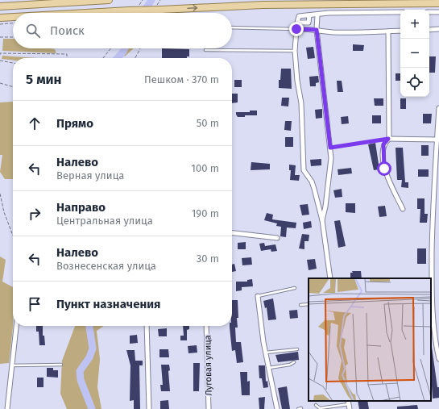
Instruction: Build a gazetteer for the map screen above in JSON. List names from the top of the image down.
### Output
{
  "streets": {
    "street": ["Луговая улица"]
  },
  "page": {
    "map_buttons": ["+", "−"],
    "search": "Поиск",
    "heading": ["5 мин", "Пешком · 370 m"],
    "list": [
      ["Прямо", "50 m"],
      ["Налево", "Верная улица", "100 m"],
      ["Направо", "Центральная улица", "190 m"],
      ["Налево", "Вознесенская улица", "30 m"],
      "Пункт назначения"
    ]
  }
}
